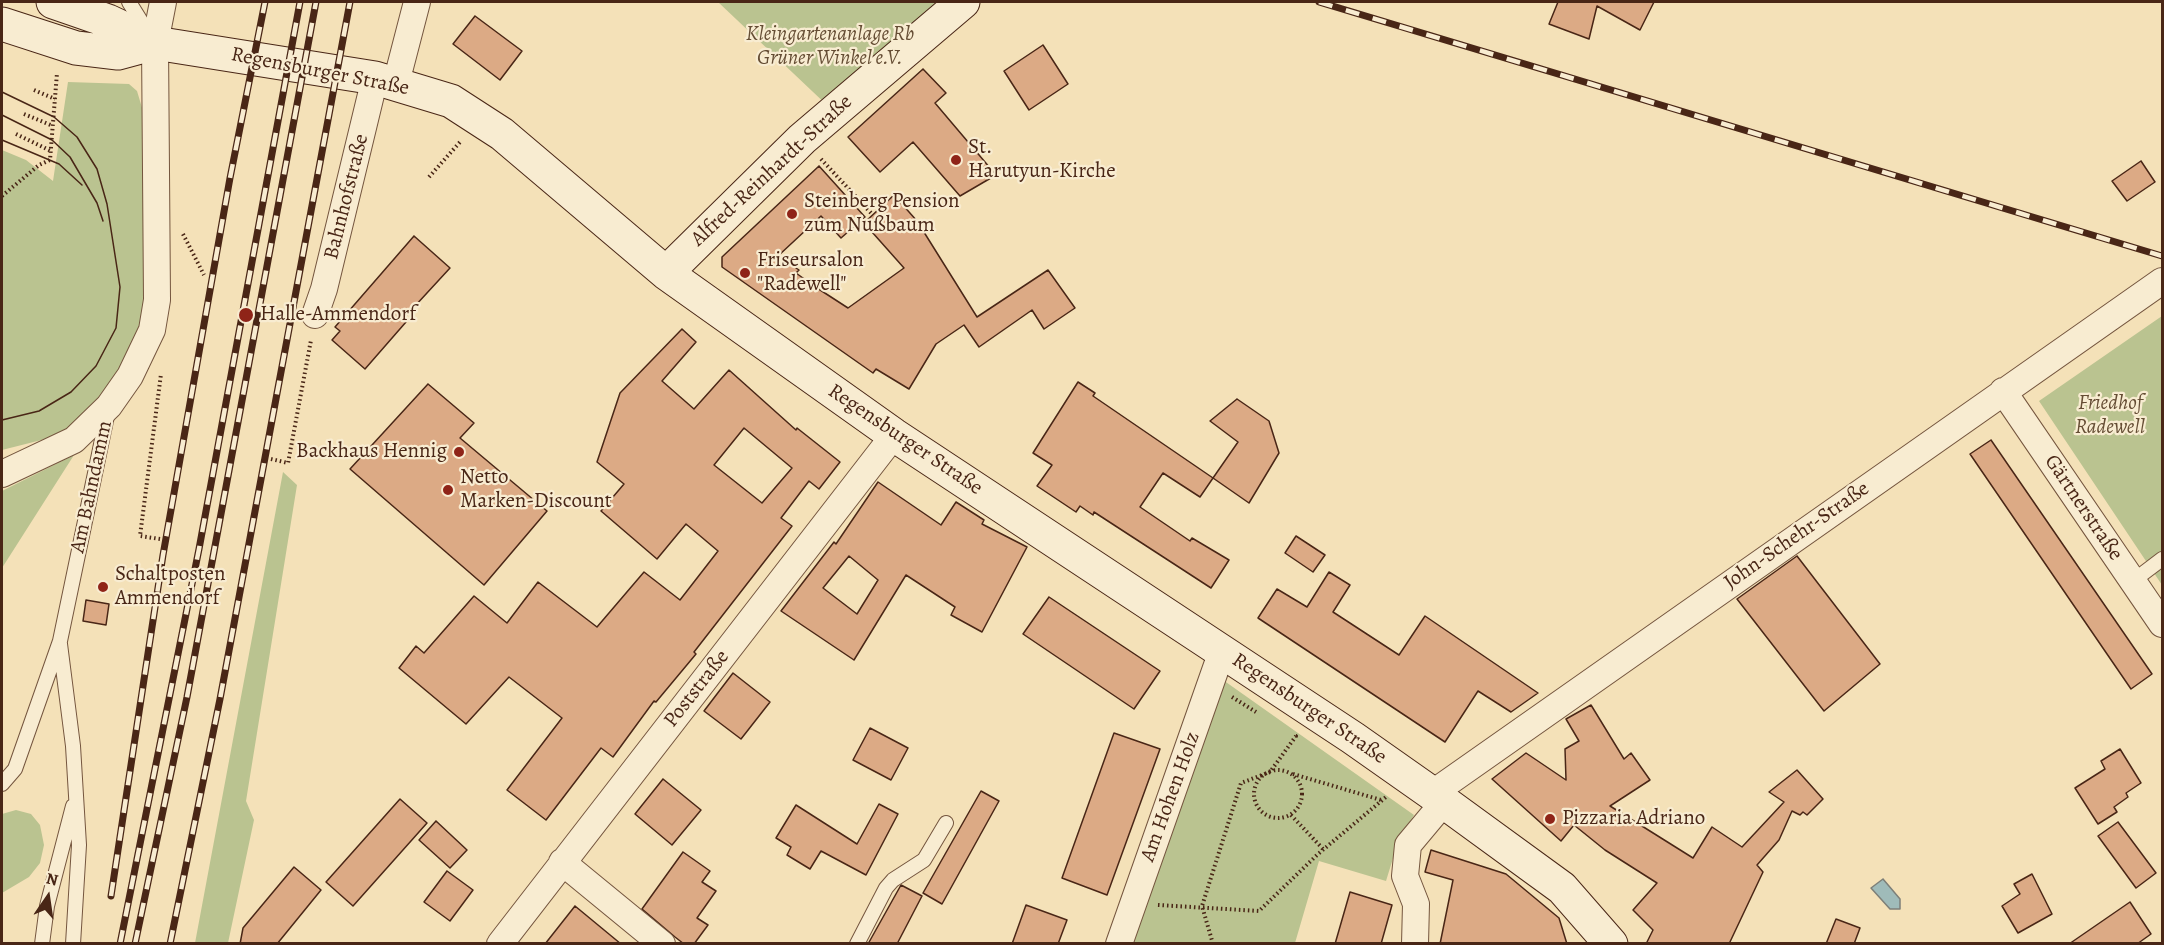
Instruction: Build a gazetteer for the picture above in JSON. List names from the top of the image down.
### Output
{
  "streets": {
    "main road": ["Regensburger Straße", "Alfred-Reinhardt-Straße"],
    "street": [
      "Bahnhofstraße",
      "Am Bahndamm",
      "Gärtnerstraße",
      "John-Schehr-Straße",
      "Poststraße",
      "Am Hohen Holz"
    ]
  },
  "crossings": [
    ["Regensburger Straße", "Alfred-Reinhardt-Straße"],
    ["Regensburger Straße", "Bahnhofstraße"],
    ["Regensburger Straße", "Am Bahndamm"],
    ["Regensburger Straße", "John-Schehr-Straße"],
    ["Regensburger Straße", "Poststraße"],
    ["Regensburger Straße", "Am Hohen Holz"],
    ["Gärtnerstraße", "John-Schehr-Straße"]
  ],
  "parks": ["Kleingartenanlage Rb Grüner Winkel e.V.", "Friedhof Radewell"],
  "places": [
    "St. Harutyun-Kirche",
    "Steinberg Pension zum Nußbaum",
    "Friseursalon \"Radewell\"",
    "Halle-Ammendorf",
    "Backhaus Hennig",
    "Netto Marken-Discount",
    "Schaltposten Ammendorf",
    "Pizzaria Adriano"
  ],
  "north": "top"
}
